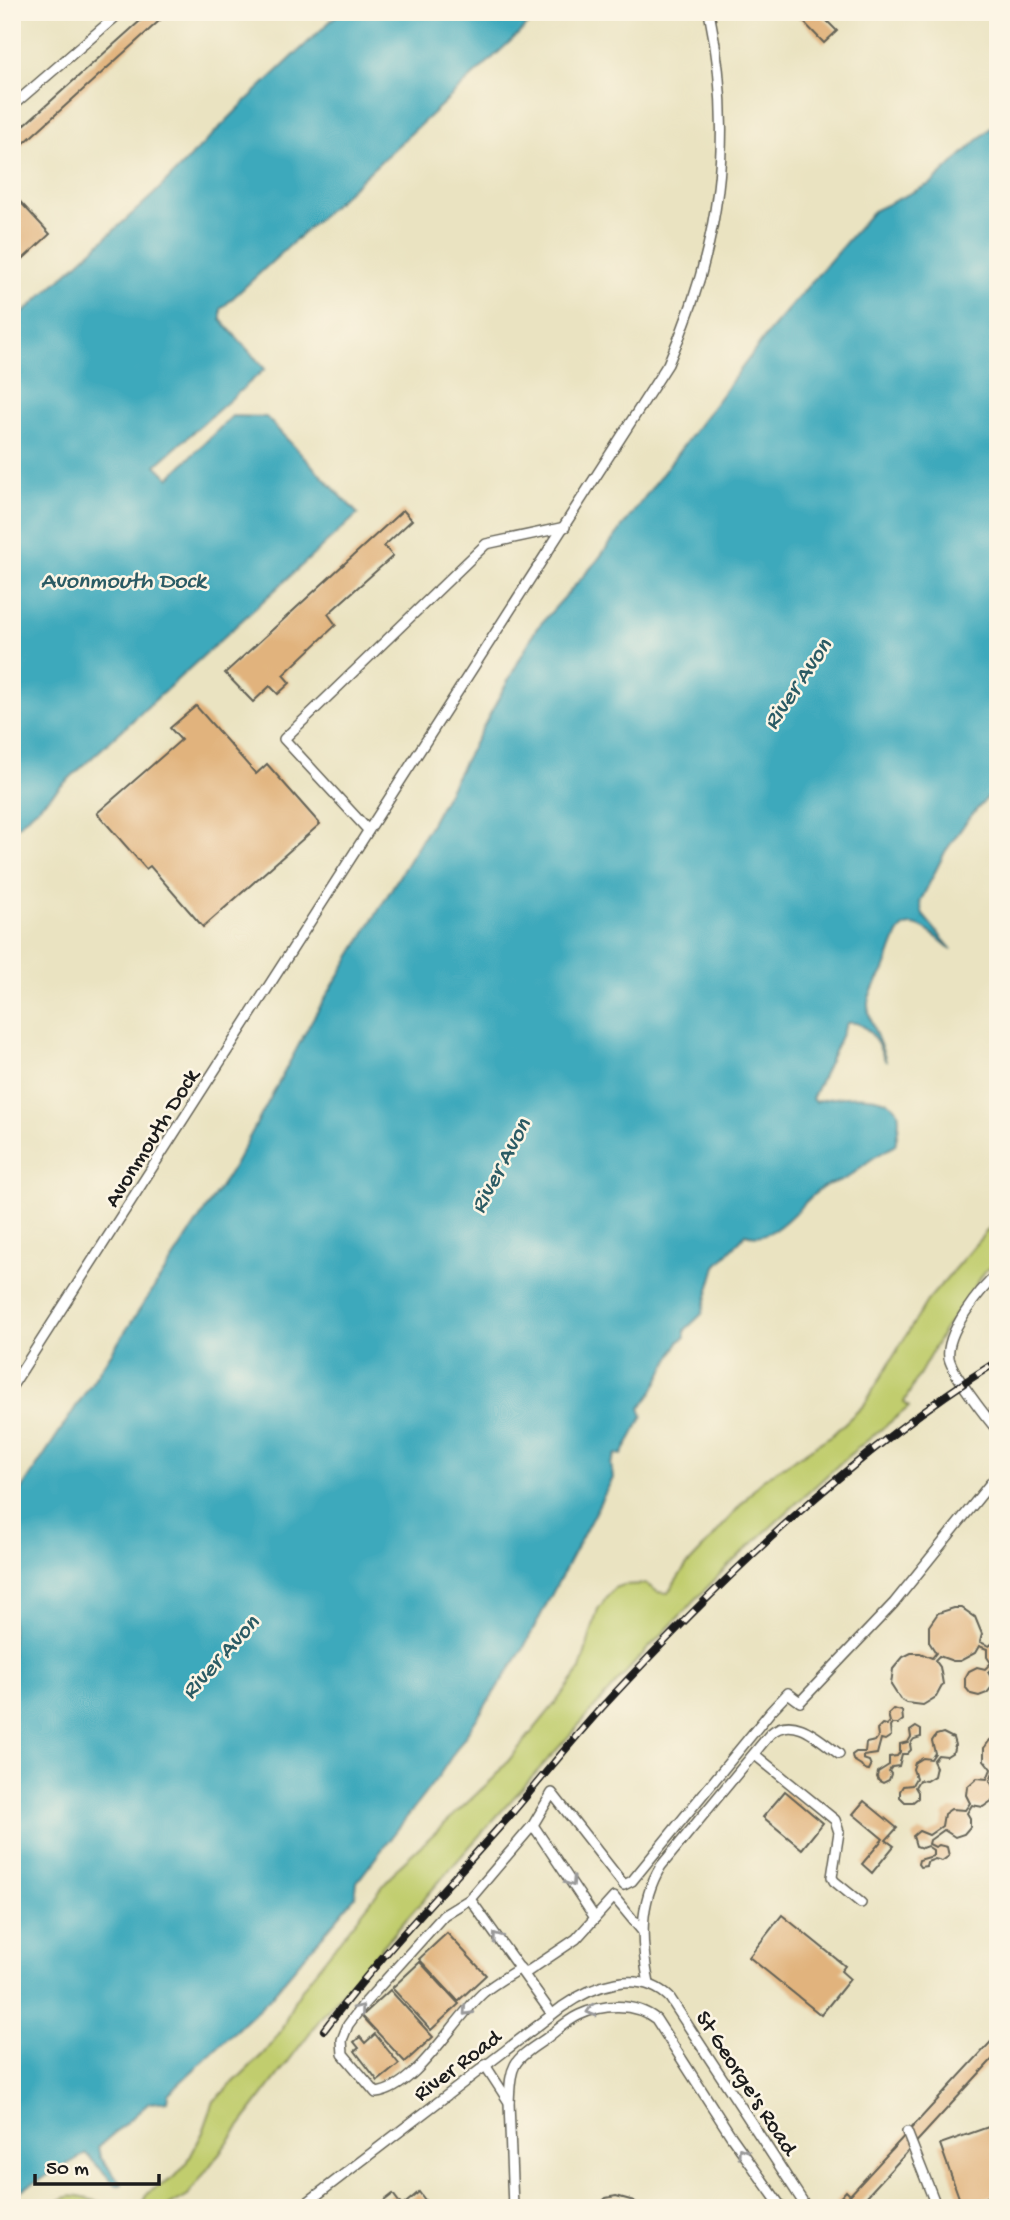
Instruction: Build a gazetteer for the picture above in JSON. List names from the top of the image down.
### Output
{
  "streets": {
    "lane": ["Avonmouth Dock", "River Road", "St George's Road"]
  },
  "crossings": [
    ["River Road", "St George's Road"]
  ],
  "water": ["Avonmouth Dock", "River Avon"],
  "scale_bar": "50 m"
}
